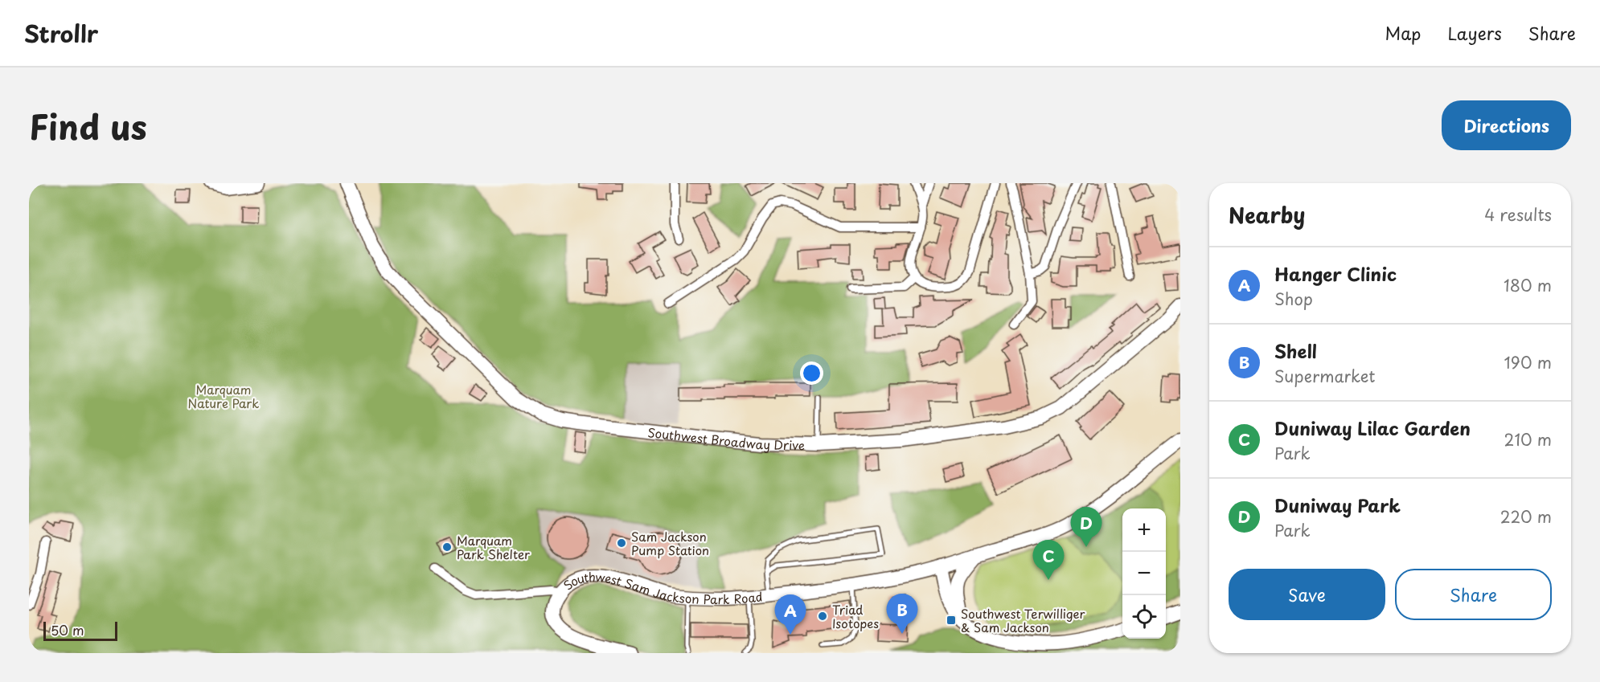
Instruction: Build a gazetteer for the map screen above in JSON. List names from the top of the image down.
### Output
{
  "streets": {
    "street": ["Southwest Broadway Drive", "Southwest Sam Jackson Park Road"]
  },
  "parks": ["Marquam Nature Park"],
  "places": {
    "other": ["Sam Jackson Pump Station", "Marquam Park Shelter", "Triad Isotopes"],
    "transit": ["Southwest Terwilliger & Sam Jackson"]
  },
  "scale_bar": "50 m",
  "page": {
    "header": "Strollr",
    "nav": ["Map", "Layers", "Share"],
    "title": "Find us",
    "buttons": [
      "Directions",
      ["Save", "Share"]
    ],
    "heading": ["Nearby", "4 results"],
    "list": [
      {
        "mark": "A",
        "name": "Hanger Clinic",
        "note": "Shop",
        "value": "180 m"
      },
      {
        "mark": "B",
        "name": "Shell",
        "note": "Supermarket",
        "value": "190 m"
      },
      {
        "mark": "C",
        "name": "Duniway Lilac Garden",
        "note": "Park",
        "value": "210 m"
      },
      {
        "mark": "D",
        "name": "Duniway Park",
        "note": "Park",
        "value": "220 m"
      }
    ],
    "pins": [
      "D",
      "C",
      "B",
      "A"
    ],
    "map_buttons": ["+", "−"],
    "scale": "50 m"
  }
}
